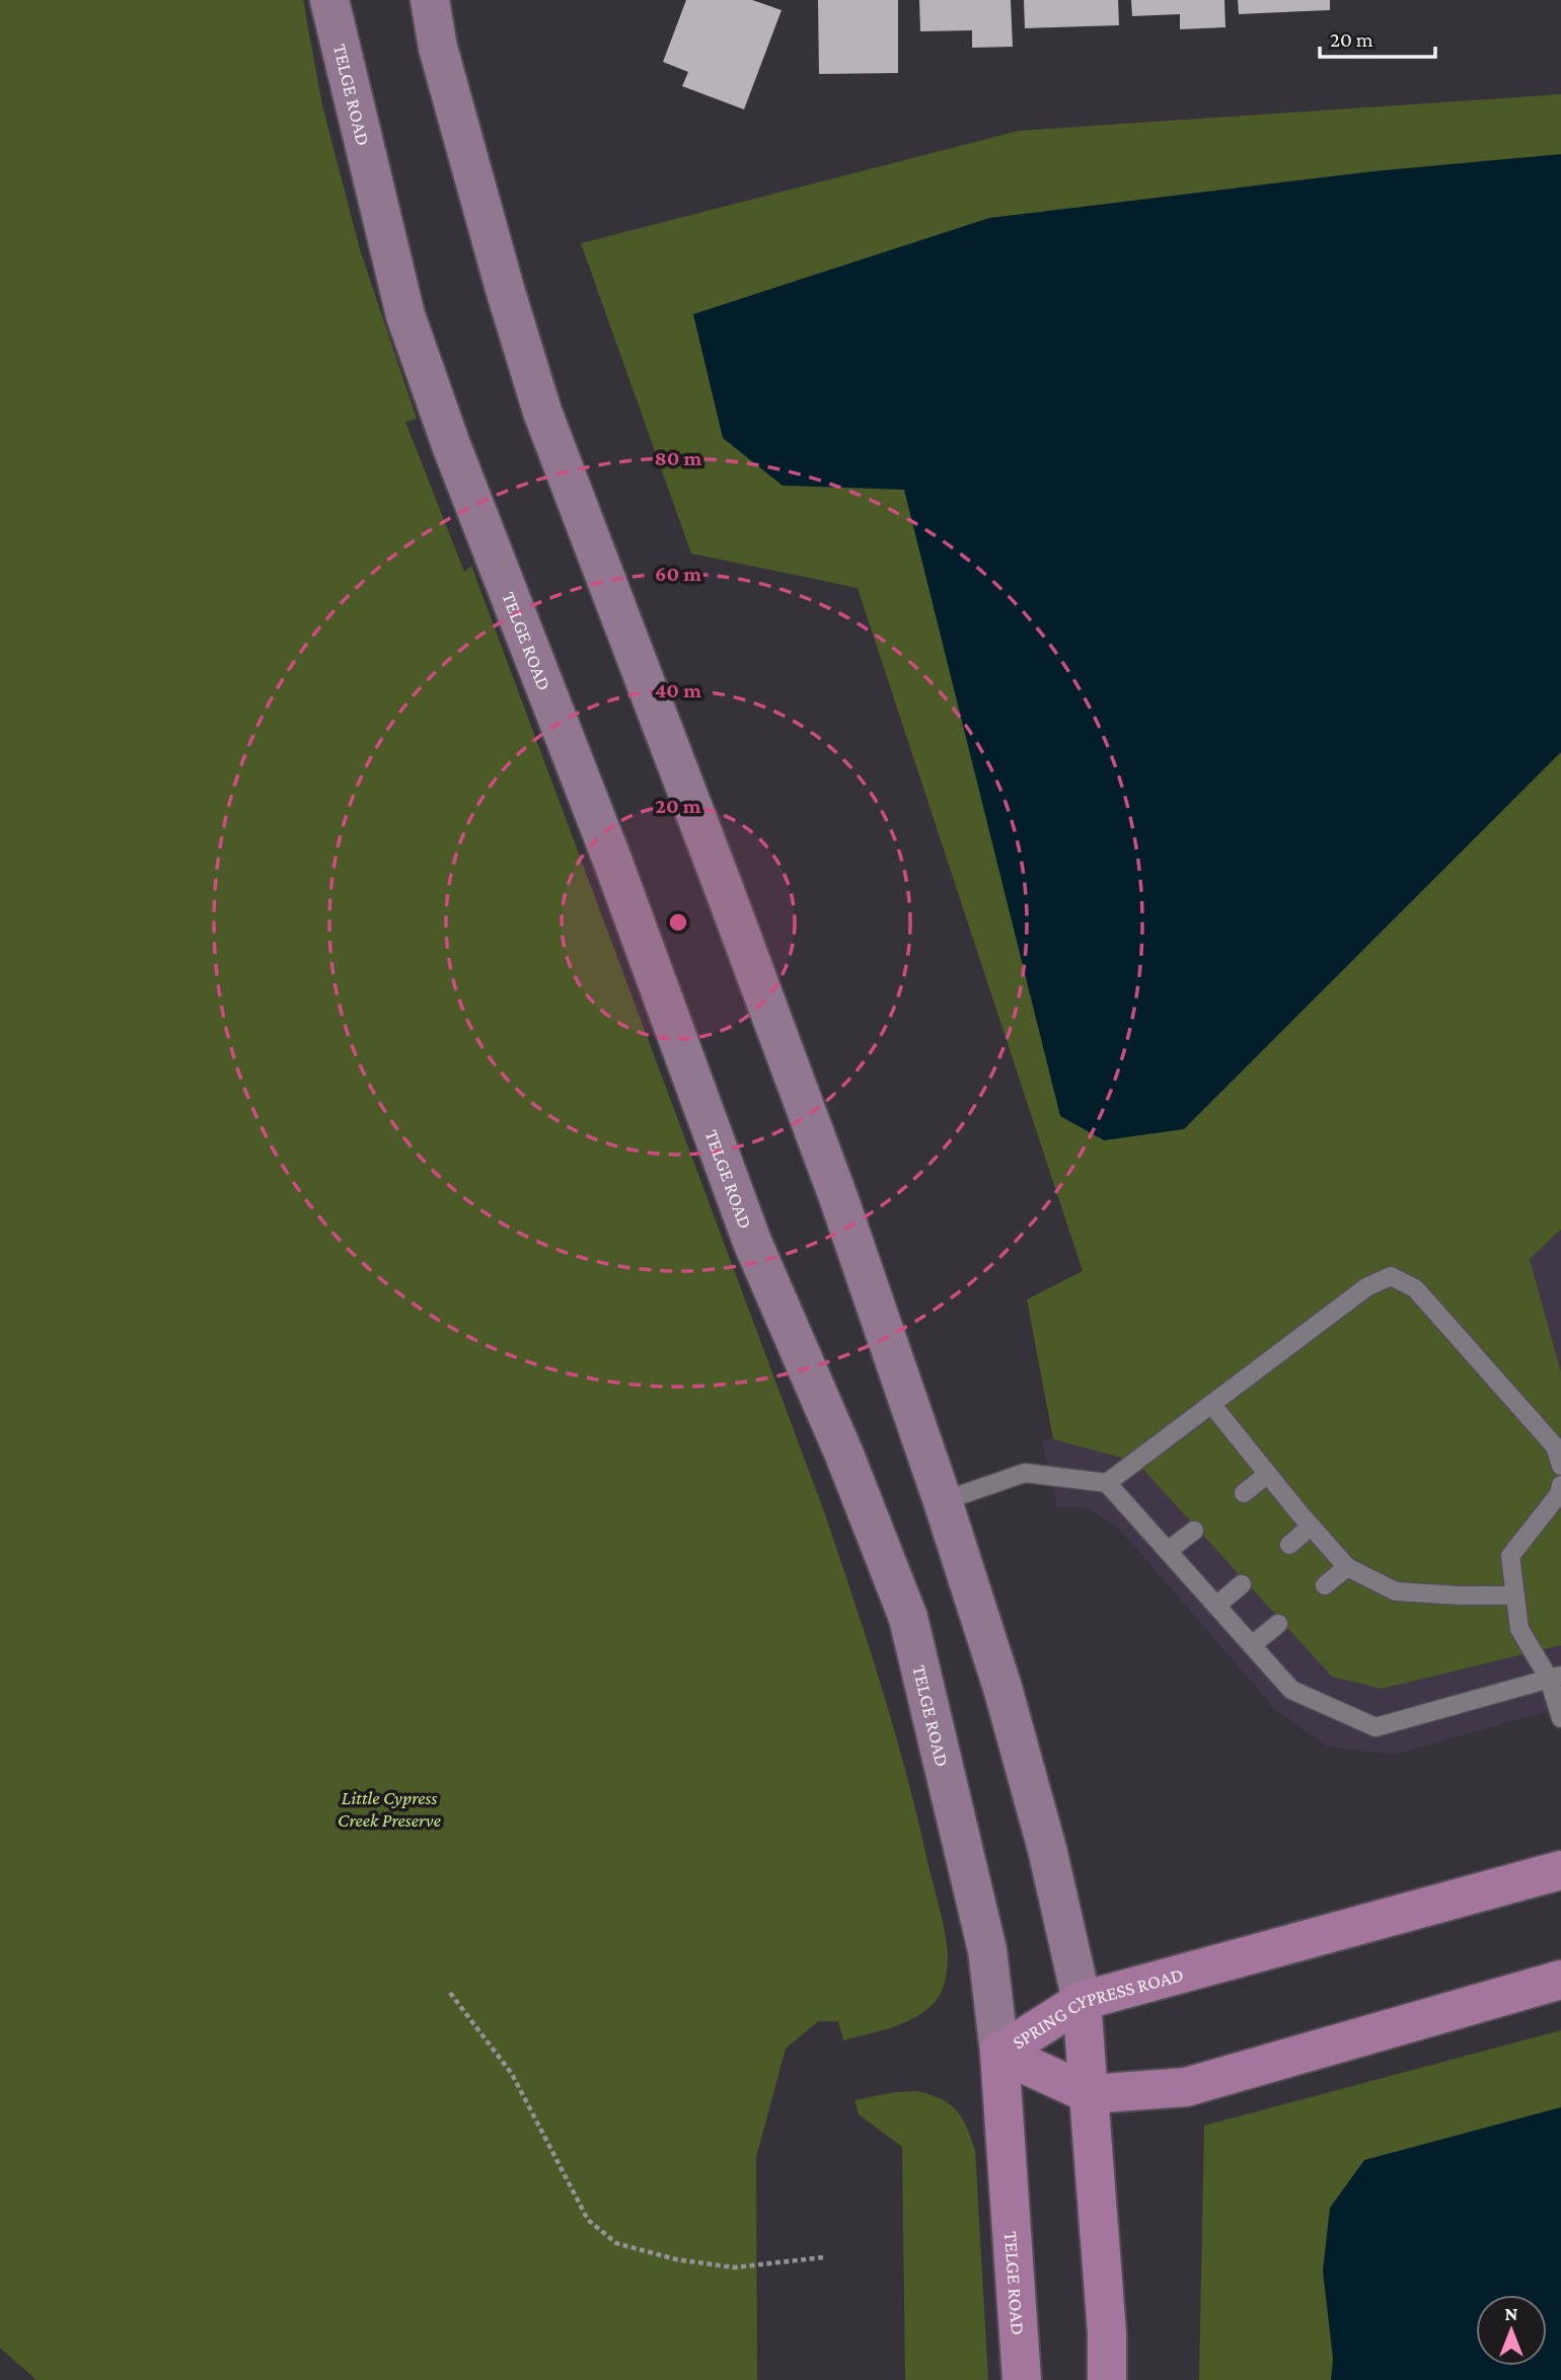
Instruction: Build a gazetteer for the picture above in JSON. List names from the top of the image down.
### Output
{
  "streets": {
    "main road": ["TELGE ROAD", "SPRING CYPRESS ROAD"]
  },
  "crossings": [
    ["TELGE ROAD", "SPRING CYPRESS ROAD"]
  ],
  "parks": ["Little Cypress Creek Preserve"],
  "scale_bar": "20 m",
  "north": "top",
  "rings": [
    "80 m",
    "60 m",
    "40 m",
    "20 m"
  ]
}
